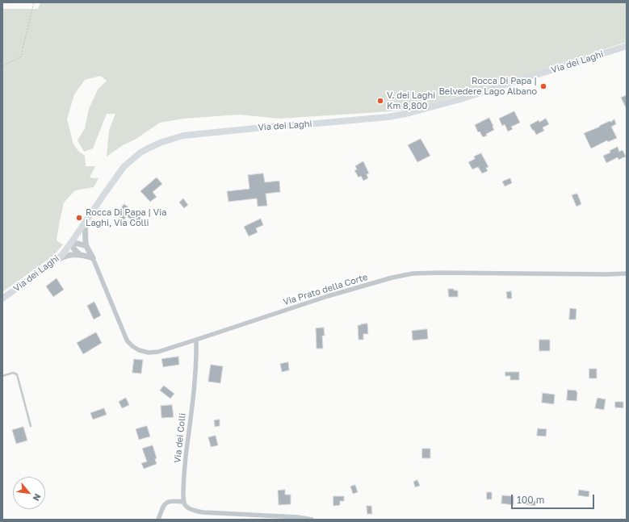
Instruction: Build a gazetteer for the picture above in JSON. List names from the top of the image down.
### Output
{
  "streets": {
    "main road": ["Via dei Laghi"],
    "street": ["Via Prato della Corte", "Via dei Colli"]
  },
  "crossings": [
    ["Via Prato della Corte", "Via dei Colli"]
  ],
  "places": ["Rocca Di Papa | Belvedere Lago Albano", "V. dei Laghi Km 8,800", "Rocca Di Papa | Via Laghi, Via Colli"],
  "scale_bar": "100 m",
  "north": "bottom right"
}
